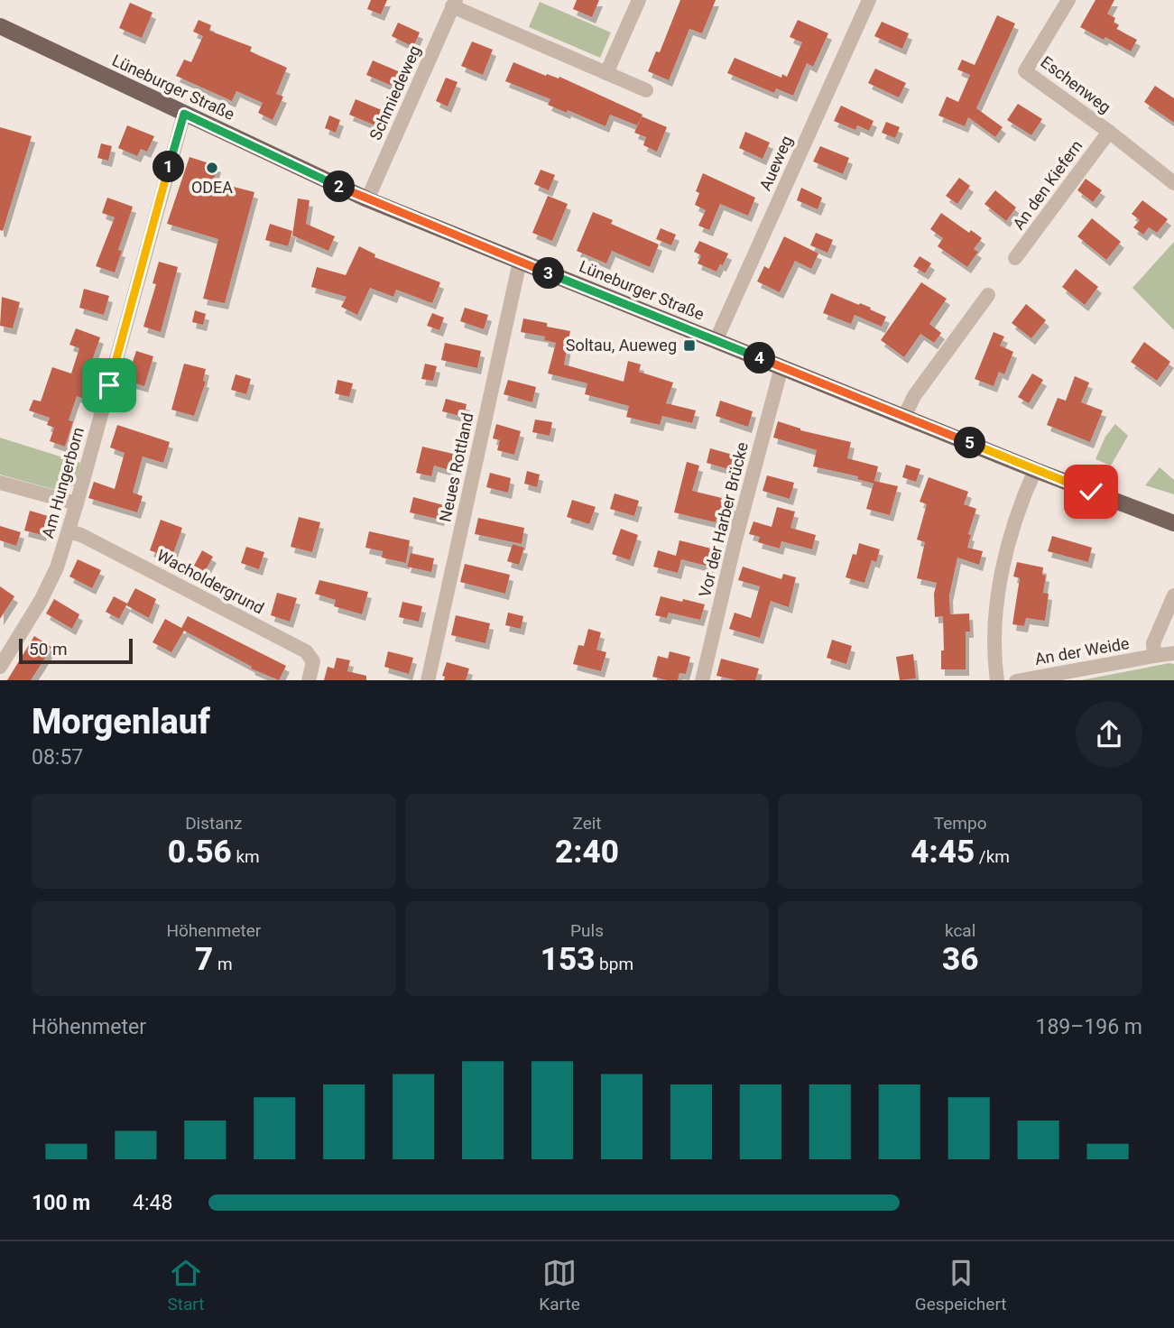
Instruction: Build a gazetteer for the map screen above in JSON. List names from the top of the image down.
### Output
{
  "streets": {
    "main road": ["Lüneburger Straße"],
    "street": [
      "Eschenweg",
      "Schmiedeweg",
      "Aueweg",
      "An den Kiefern",
      "Neues Rottland",
      "Am Hungerborn",
      "Vor der Harber Brücke",
      "Wacholdergrund",
      "An der Weide"
    ]
  },
  "crossings": [
    ["Eschenweg", "An den Kiefern"],
    ["Lüneburger Straße", "Schmiedeweg"],
    ["Lüneburger Straße", "Aueweg"],
    ["Lüneburger Straße", "Neues Rottland"],
    ["Lüneburger Straße", "Am Hungerborn"],
    ["Lüneburger Straße", "Vor der Harber Brücke"],
    ["Am Hungerborn", "Wacholdergrund"]
  ],
  "places": {
    "other": ["ODEA"],
    "transit": ["Soltau, Aueweg"]
  },
  "scale_bar": "50 m",
  "page": {
    "pins": [
      "1",
      "2",
      "3",
      "4",
      "5"
    ],
    "scale": "50 m",
    "heading": ["Morgenlauf", "08:57"],
    "stats": [
      ["Distanz", "0.56 km"],
      ["Zeit", "2:40"],
      ["Tempo", "4:45 /km"],
      ["Höhenmeter", "7 m"],
      ["Puls", "153 bpm"],
      ["kcal", "36"]
    ],
    "chart": ["Höhenmeter", "189–196 m"],
    "list": [
      {
        "name": "100 m",
        "note": "4:48"
      }
    ],
    "tabs": ["Start", "Karte", "Gespeichert"]
  }
}
